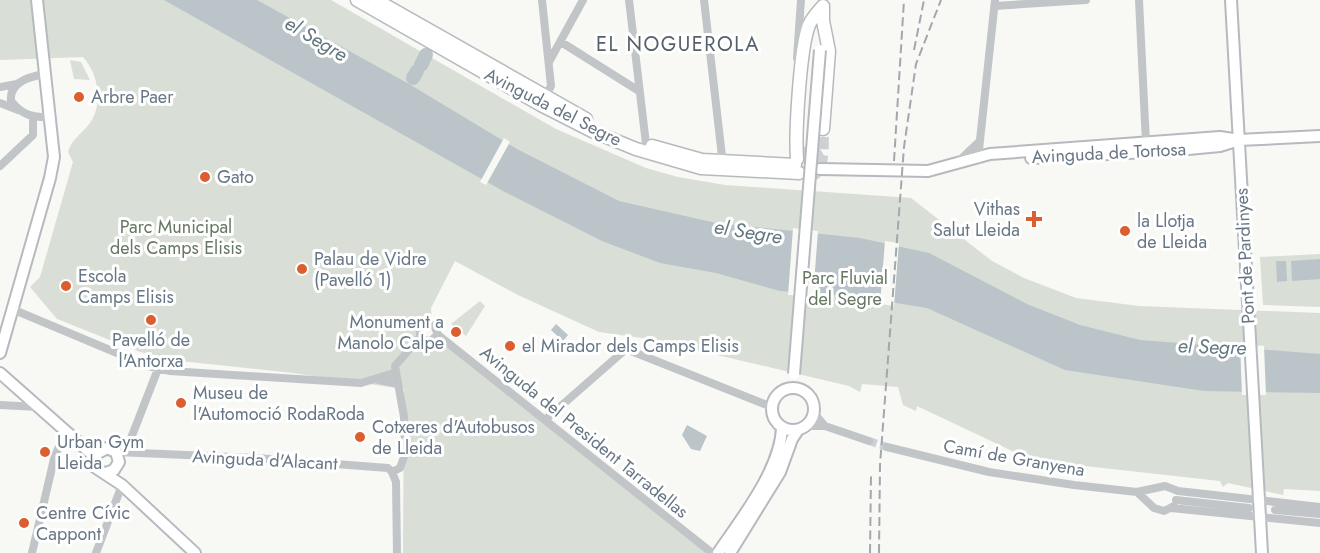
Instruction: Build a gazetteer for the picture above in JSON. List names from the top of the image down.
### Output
{
  "streets": {
    "main road": ["Avinguda del Segre", "Avinguda de Tortosa", "Pont de Pardinyes"],
    "street": ["Avinguda del President Tarradellas", "Camí de Granyena", "Avinguda d'Alacant"]
  },
  "crossings": [
    ["Avinguda de Tortosa", "Pont de Pardinyes"]
  ],
  "districts": ["EL NOGUEROLA"],
  "water": ["el Segre"],
  "parks": ["Parc Municipal dels Camps Elisis", "Parc Fluvial del Segre"],
  "places": {
    "other": [
      "Arbre Paer",
      "Gato",
      "la Llotja de Lleida",
      "Palau de Vidre (Pavelló 1)",
      "Escola Camps Elisis",
      "Pavelló de l'Antorxa",
      "Monument a Manolo Calpe",
      "el Mirador dels Camps Elisis",
      "Museu de l'Automoció RodaRoda",
      "Cotxeres d'Autobusos de Lleida",
      "Urban Gym Lleida",
      "Centre Cívic Cappont"
    ],
    "health": ["Vithas Salut Lleida"]
  }
}
